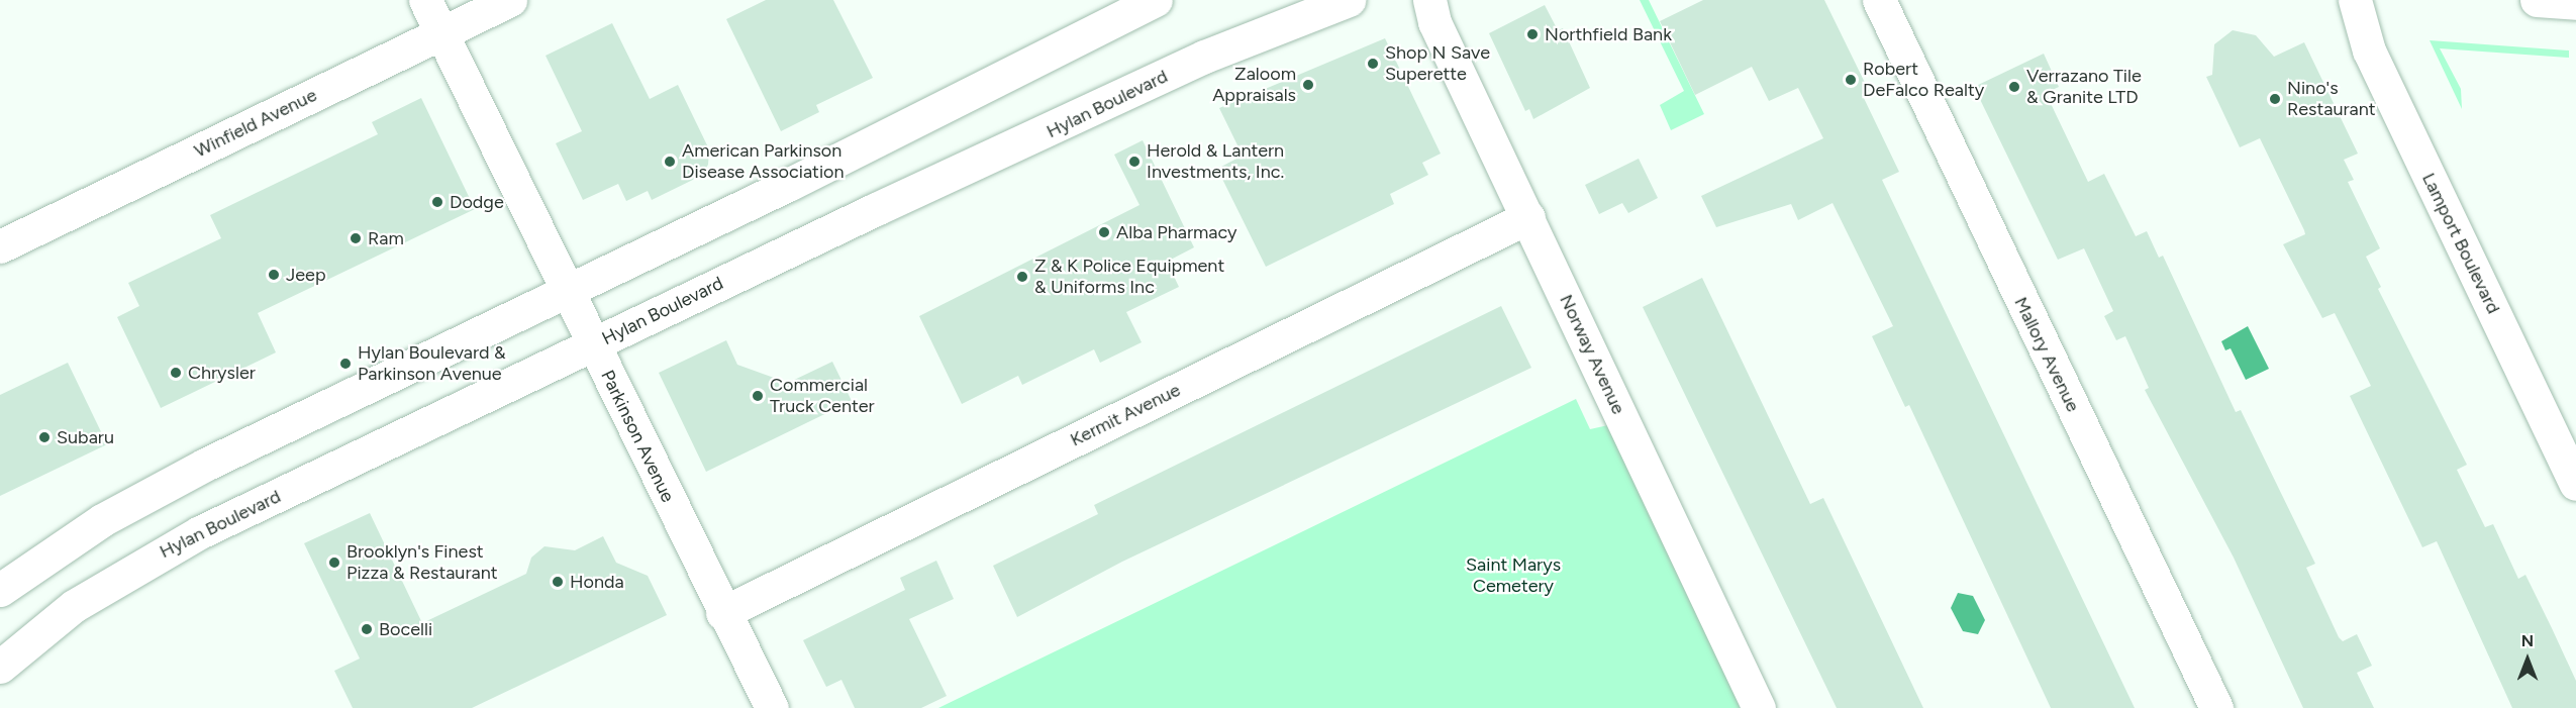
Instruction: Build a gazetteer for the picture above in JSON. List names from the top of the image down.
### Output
{
  "streets": {
    "street": [
      "Hylan Boulevard",
      "Winfield Avenue",
      "Lamport Boulevard",
      "Norway Avenue",
      "Mallory Avenue",
      "Kermit Avenue",
      "Parkinson Avenue"
    ]
  },
  "crossings": [
    ["Hylan Boulevard", "Parkinson Avenue"],
    ["Winfield Avenue", "Parkinson Avenue"],
    ["Norway Avenue", "Kermit Avenue"],
    ["Kermit Avenue", "Parkinson Avenue"]
  ],
  "parks": ["Saint Marys Cemetery"],
  "places": [
    "Northfield Bank",
    "Shop N Save Superette",
    "Robert DeFalco Realty",
    "Zaloom Appraisals",
    "Verrazano Tile & Granite LTD",
    "Nino's Restaurant",
    "American Parkinson Disease Association",
    "Herold & Lantern Investments, Inc.",
    "Dodge",
    "Alba Pharmacy",
    "Ram",
    "Jeep",
    "Z & K Police Equipment & Uniforms Inc",
    "Hylan Boulevard & Parkinson Avenue",
    "Chrysler",
    "Commercial Truck Center",
    "Subaru",
    "Brooklyn's Finest Pizza & Restaurant",
    "Honda",
    "Bocelli"
  ],
  "north": "top"
}
